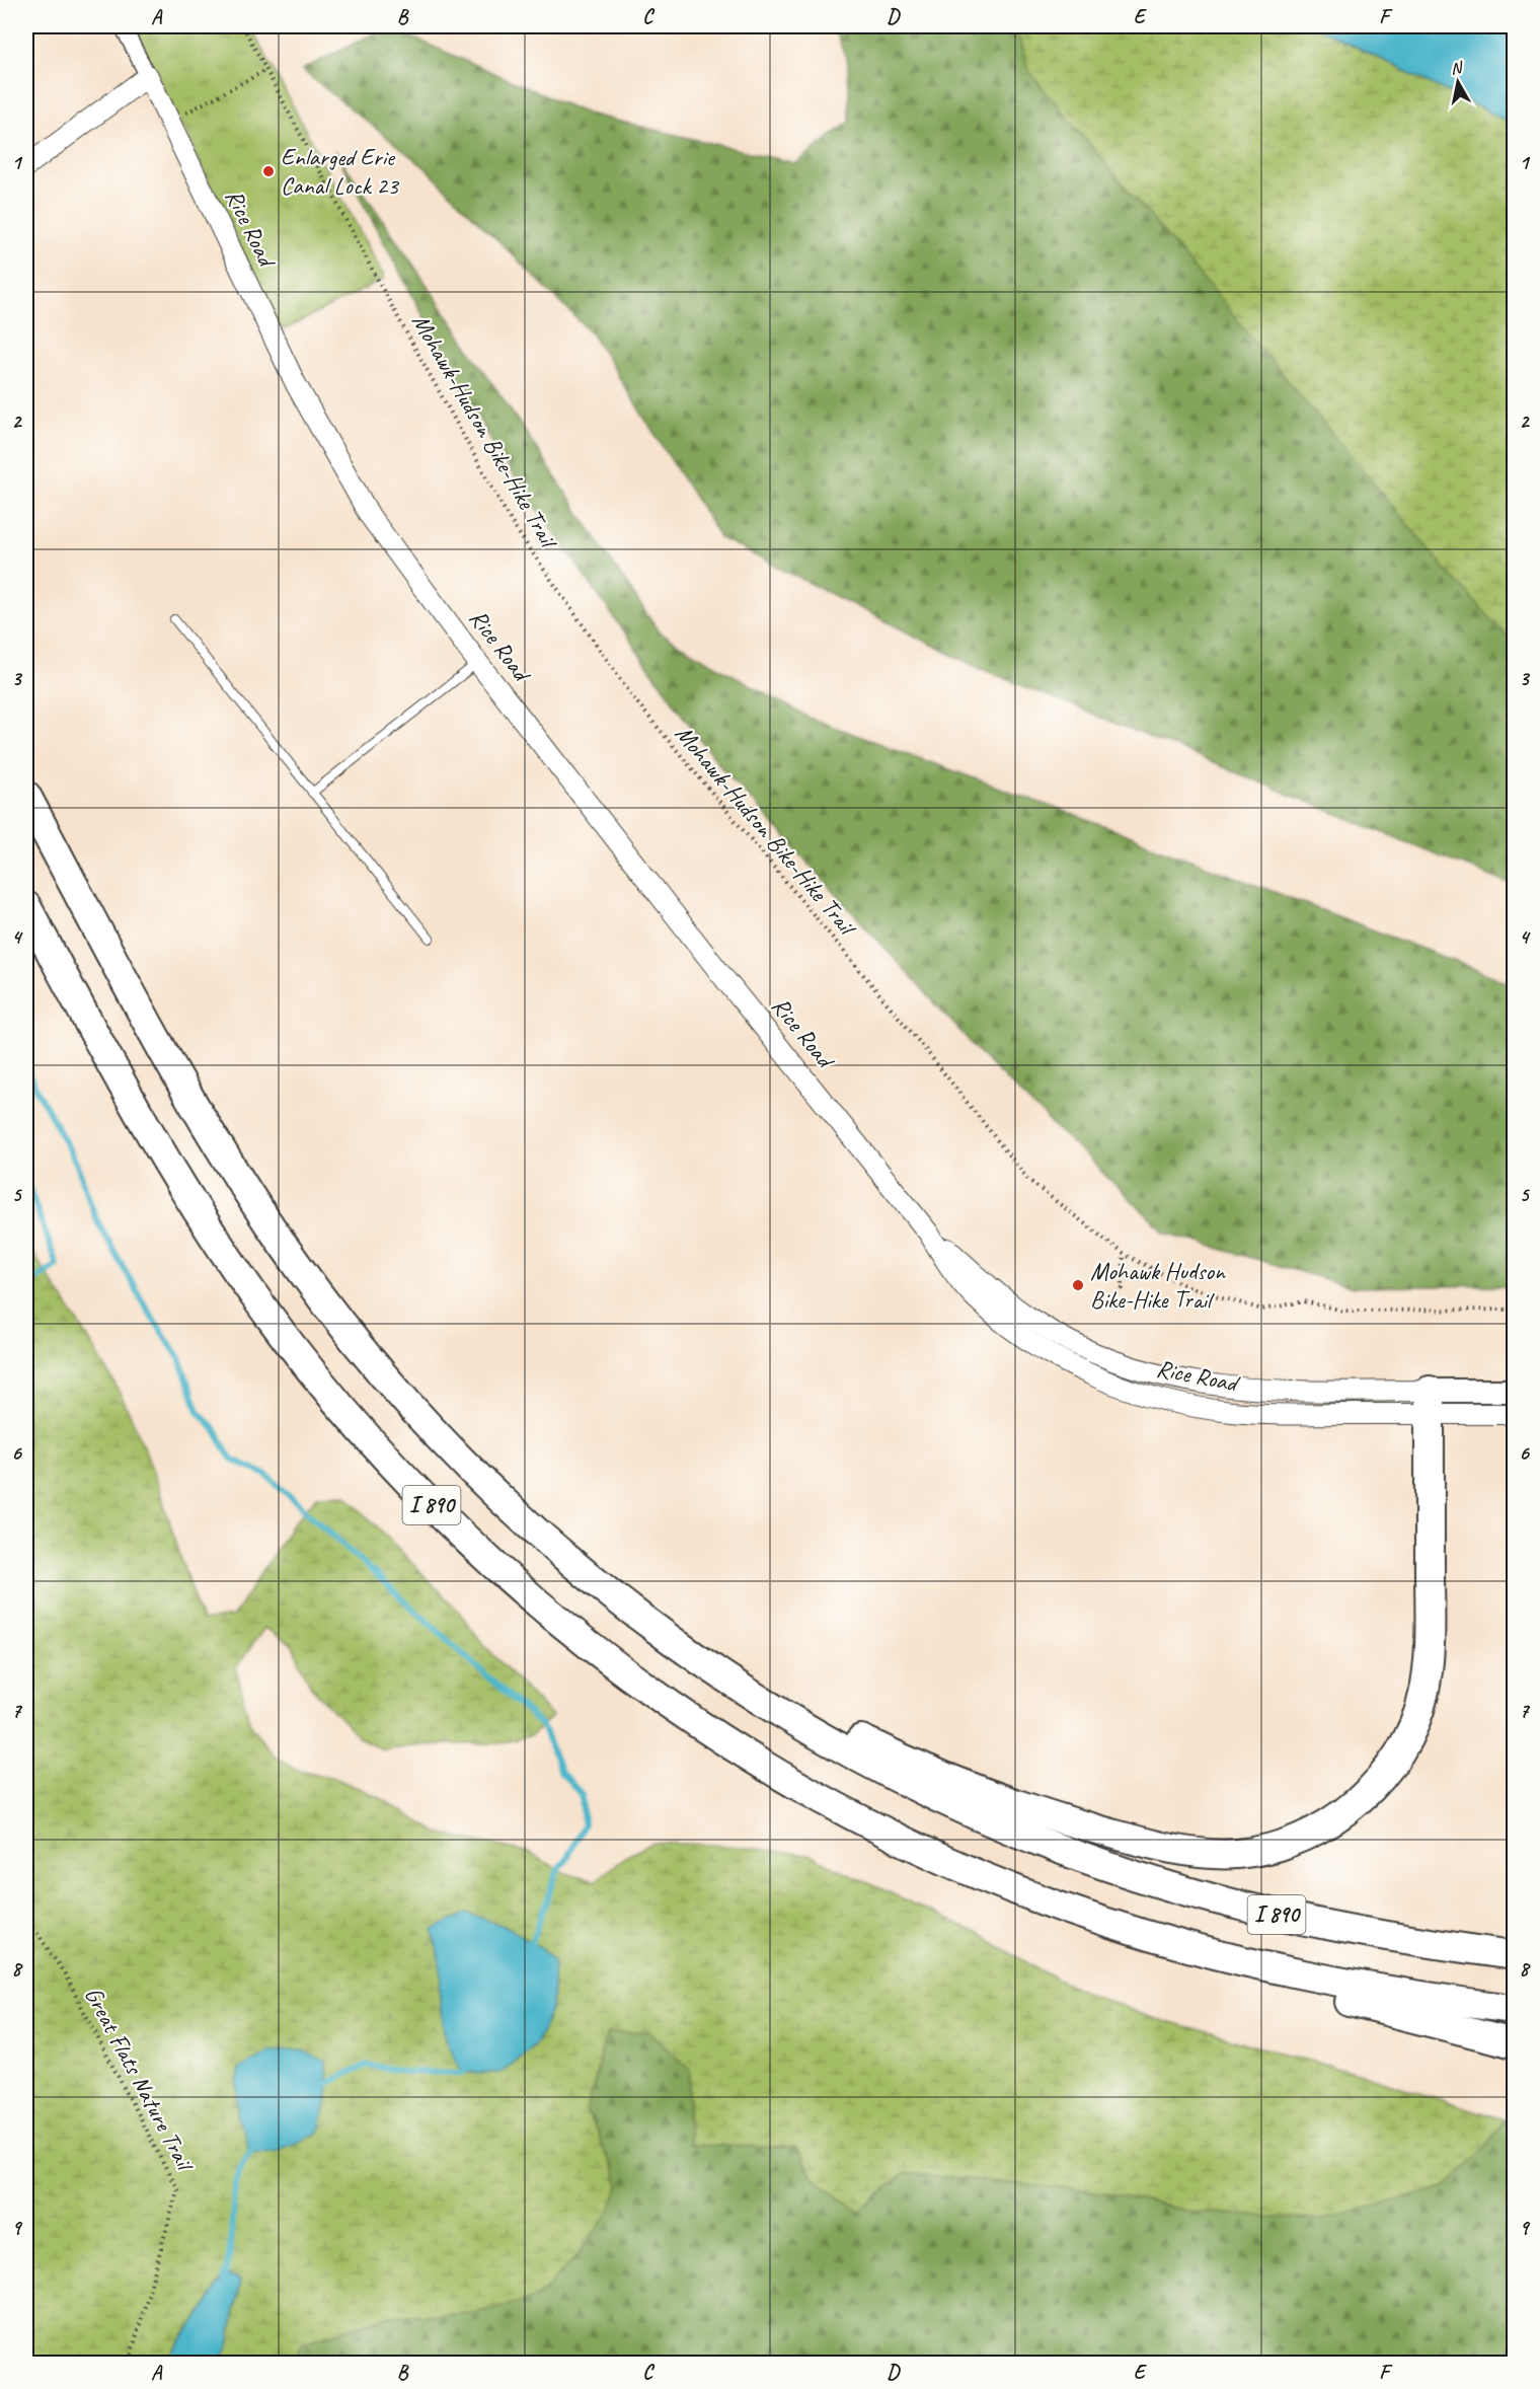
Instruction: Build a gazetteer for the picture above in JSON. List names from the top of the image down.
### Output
{
  "streets": {
    "highway": ["I 890"],
    "main road": ["Rice Road"],
    "path": ["Mohawk-Hudson Bike-Hike Trail", "Great Flats Nature Trail"]
  },
  "places": ["Enlarged Erie Canal Lock 23", "Mohawk Hudson Bike-Hike Trail"],
  "north": "top",
  "grid": {
    "columns": [
      "A",
      "B",
      "C",
      "D",
      "E",
      "F"
    ],
    "rows": [
      "1",
      "2",
      "3",
      "4",
      "5",
      "6",
      "7",
      "8",
      "9"
    ]
  }
}
